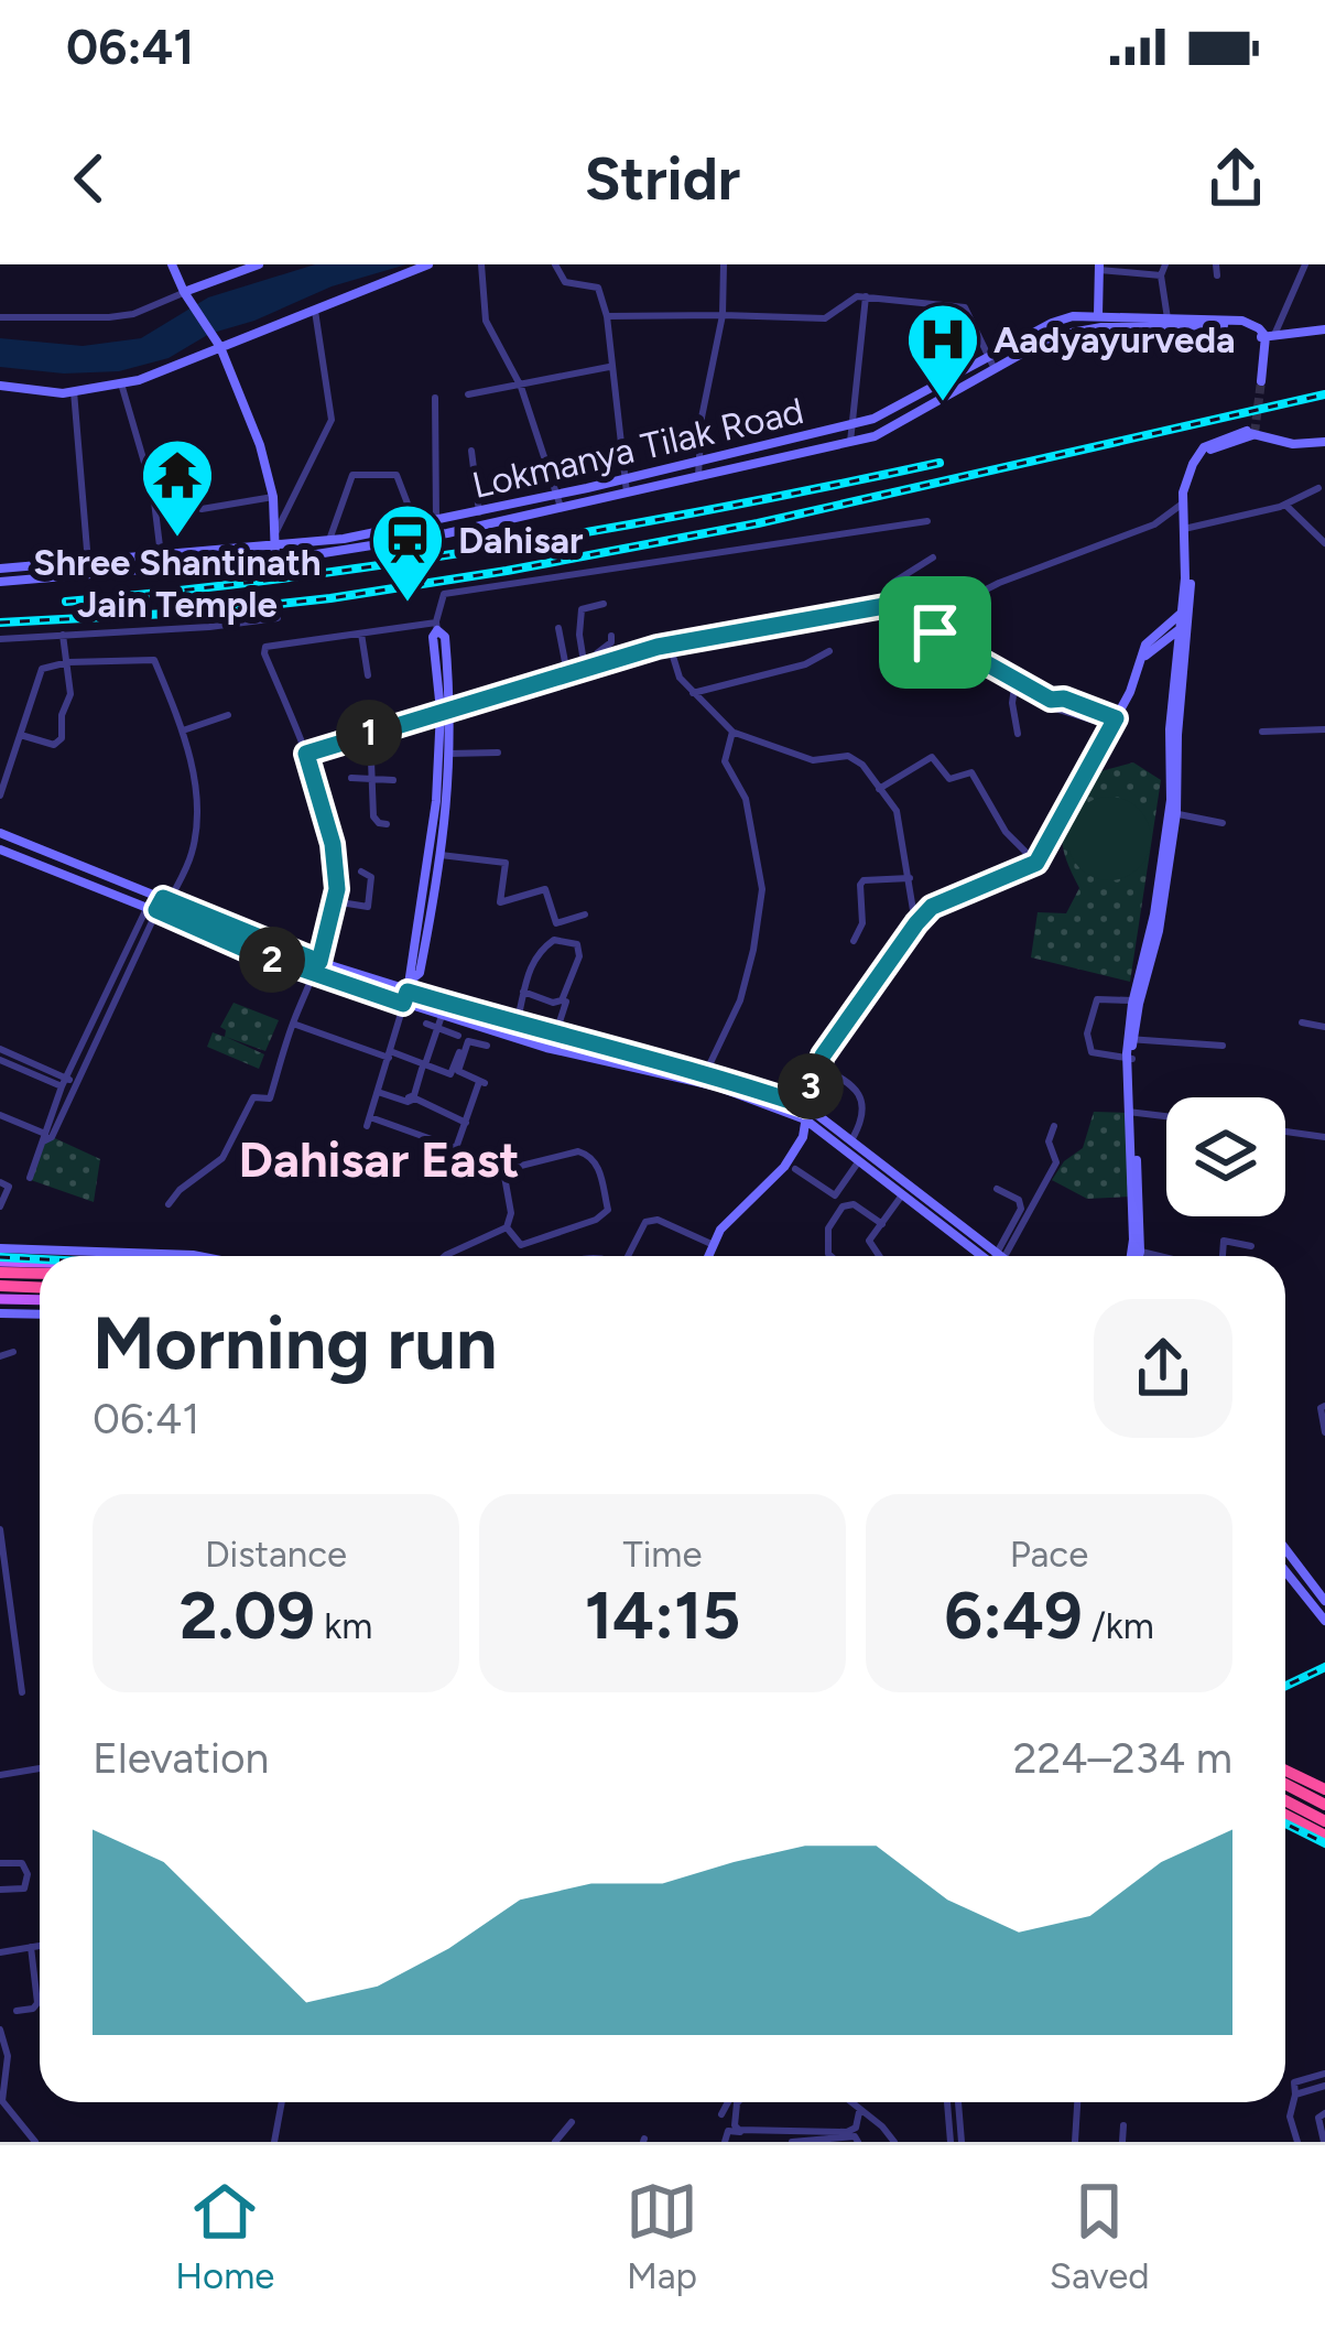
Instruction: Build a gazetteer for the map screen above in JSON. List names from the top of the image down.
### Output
{
  "streets": {
    "street": ["Lokmanya Tilak Road"]
  },
  "districts": ["Dahisar East"],
  "places": {
    "hospital": ["Aadyayurveda"],
    "temple": ["Shree Shantinath Jain Temple"],
    "station": ["Dahisar"]
  },
  "page": {
    "status": "06:41",
    "header": "Stridr",
    "pins": ["1", "2", "3"],
    "heading": ["Morning run", "06:41"],
    "stats": [
      ["Distance", "2.09 km"],
      ["Time", "14:15"],
      ["Pace", "6:49 /km"]
    ],
    "chart": ["Elevation", "224–234 m"],
    "tabs": ["Home", "Map", "Saved"]
  }
}
